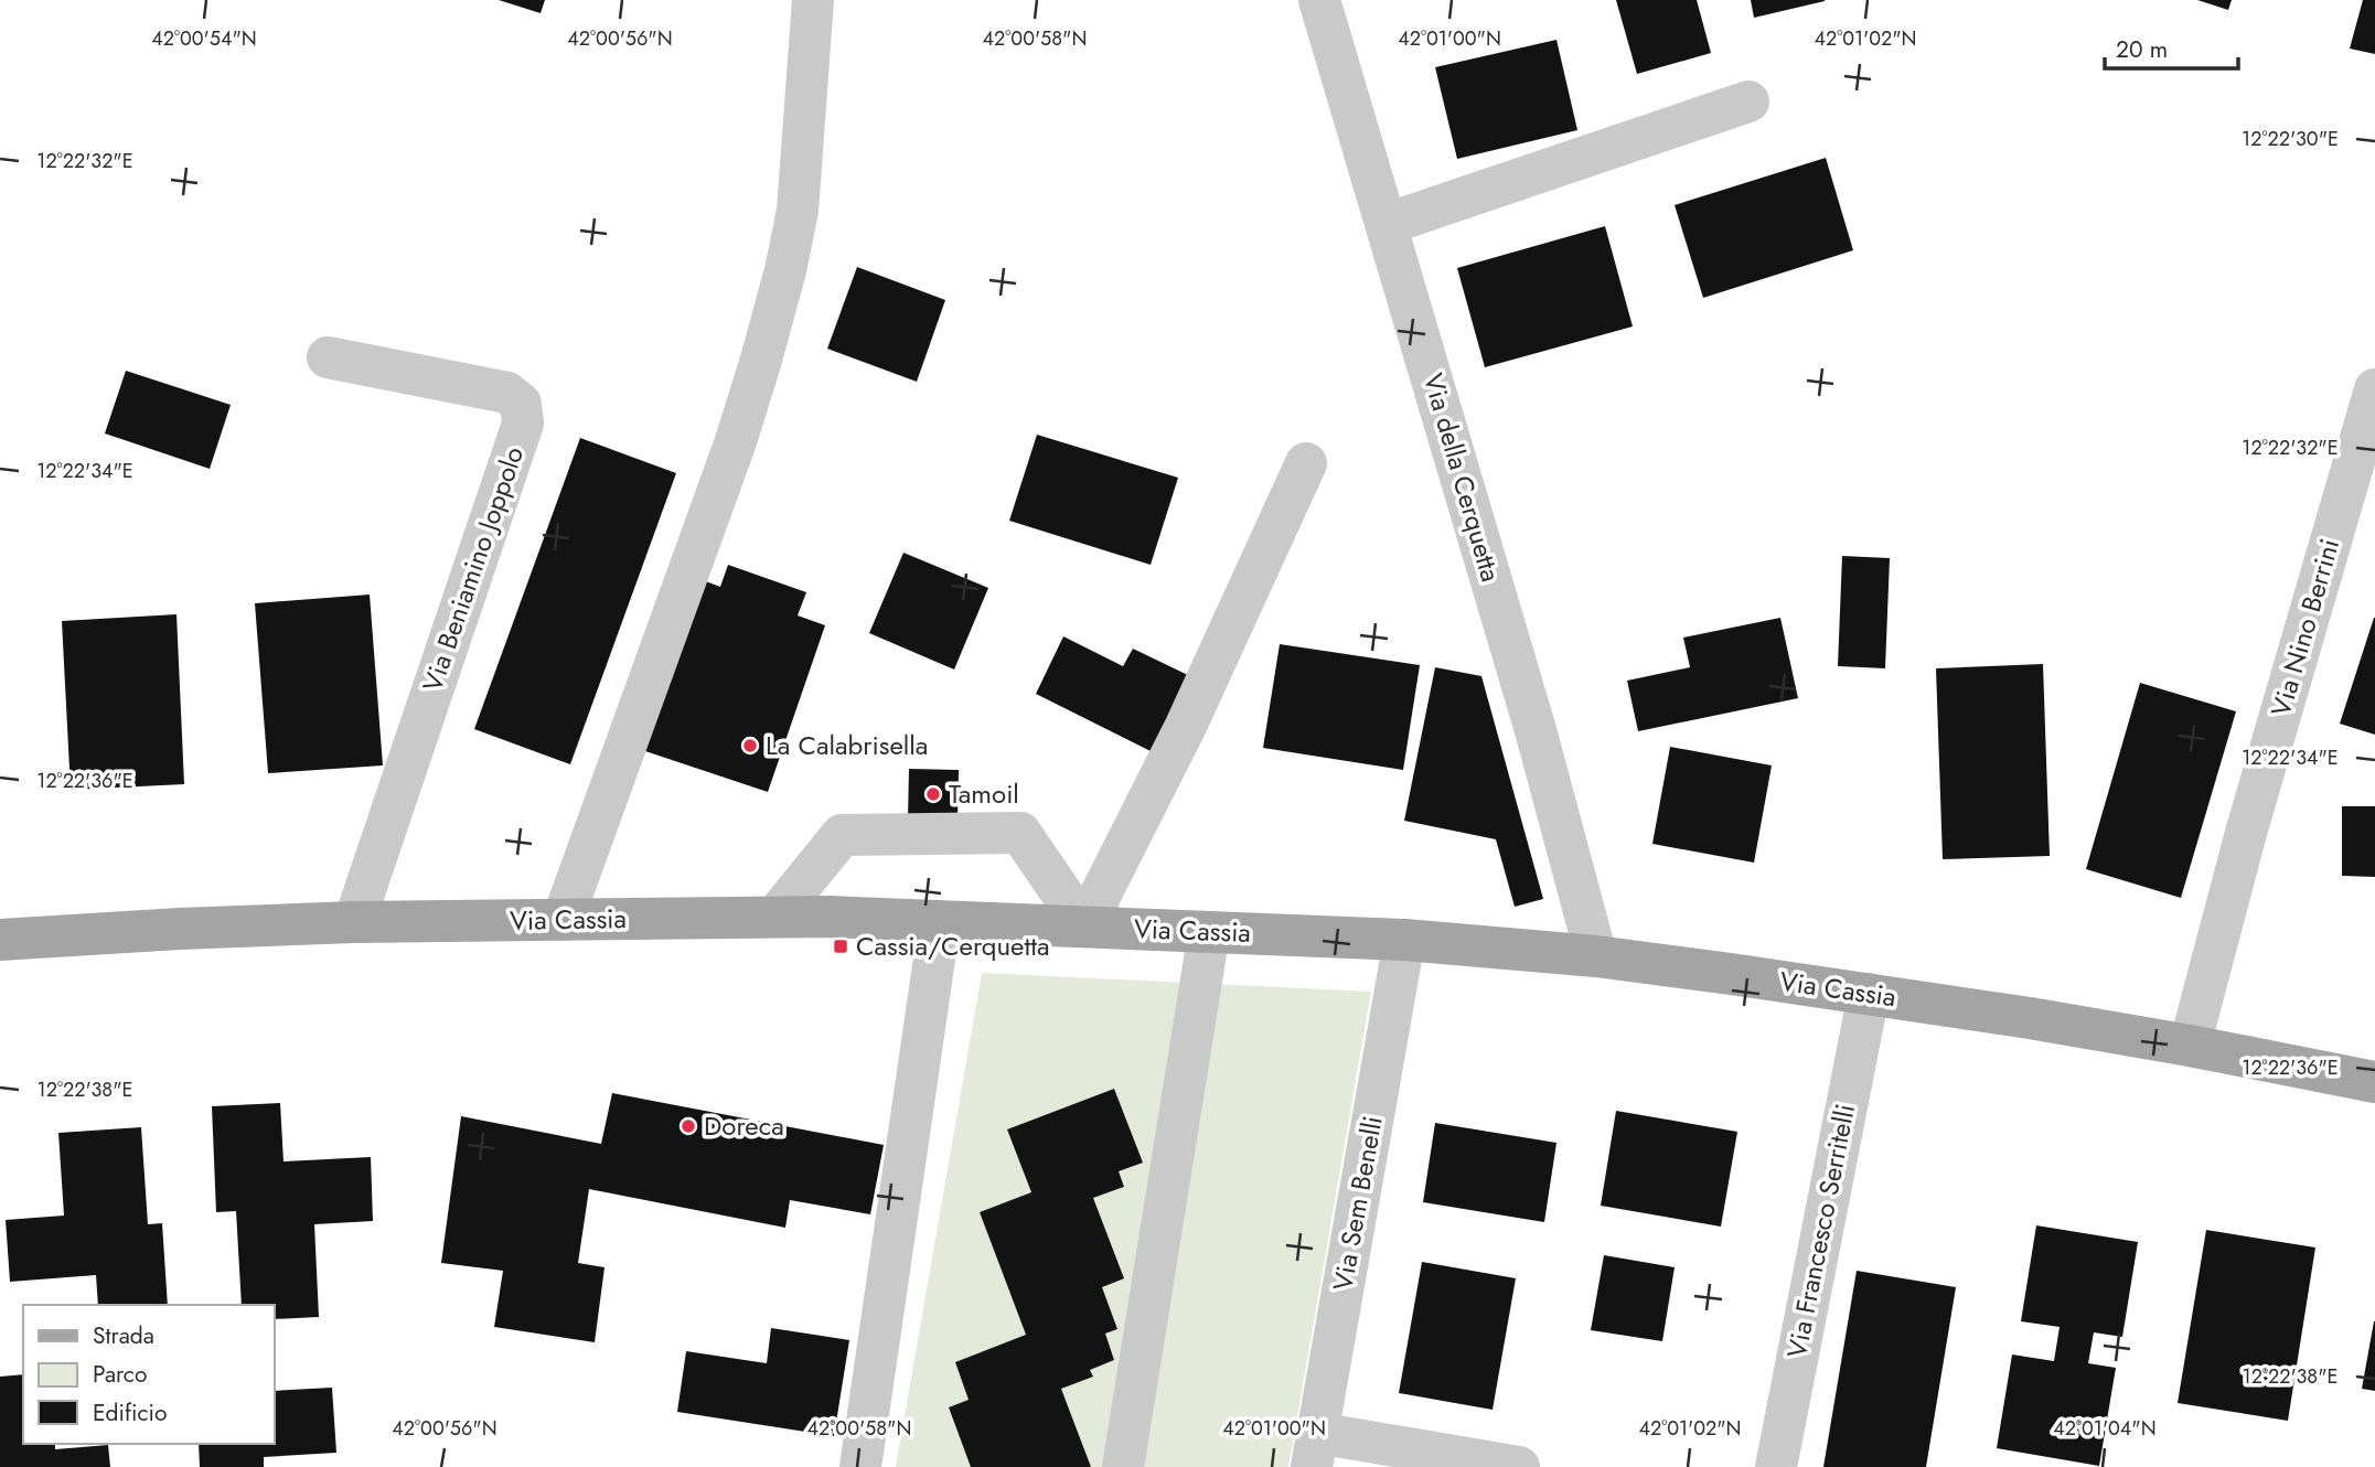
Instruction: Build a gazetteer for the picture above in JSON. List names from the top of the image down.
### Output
{
  "streets": {
    "main road": ["Via Cassia"],
    "street": [
      "Via della Cerquetta",
      "Via Beniamino Joppolo",
      "Via Nino Berrini",
      "Via Sem Benelli",
      "Via Francesco Serritelli"
    ]
  },
  "crossings": [
    ["Via della Cerquetta", "Via Cassia"],
    ["Via Beniamino Joppolo", "Via Cassia"],
    ["Via Nino Berrini", "Via Cassia"],
    ["Via Cassia", "Via Sem Benelli"],
    ["Via Cassia", "Via Francesco Serritelli"]
  ],
  "places": {
    "other": ["La Calabrisella", "Tamoil", "Doreca"],
    "transit": ["Cassia/Cerquetta"]
  },
  "legend": ["Strada", "Parco", "Edificio"],
  "scale_bar": "20 m",
  "coordinates": [
    "42°00'54\"N",
    "42°00'56\"N",
    "42°00'58\"N",
    "42°01'00\"N",
    "42°01'02\"N",
    "12°22'30\"E",
    "12°22'32\"E",
    "12°22'34\"E",
    "12°22'36\"E",
    "12°22'38\"E",
    "42°01'04\"N"
  ]
}
